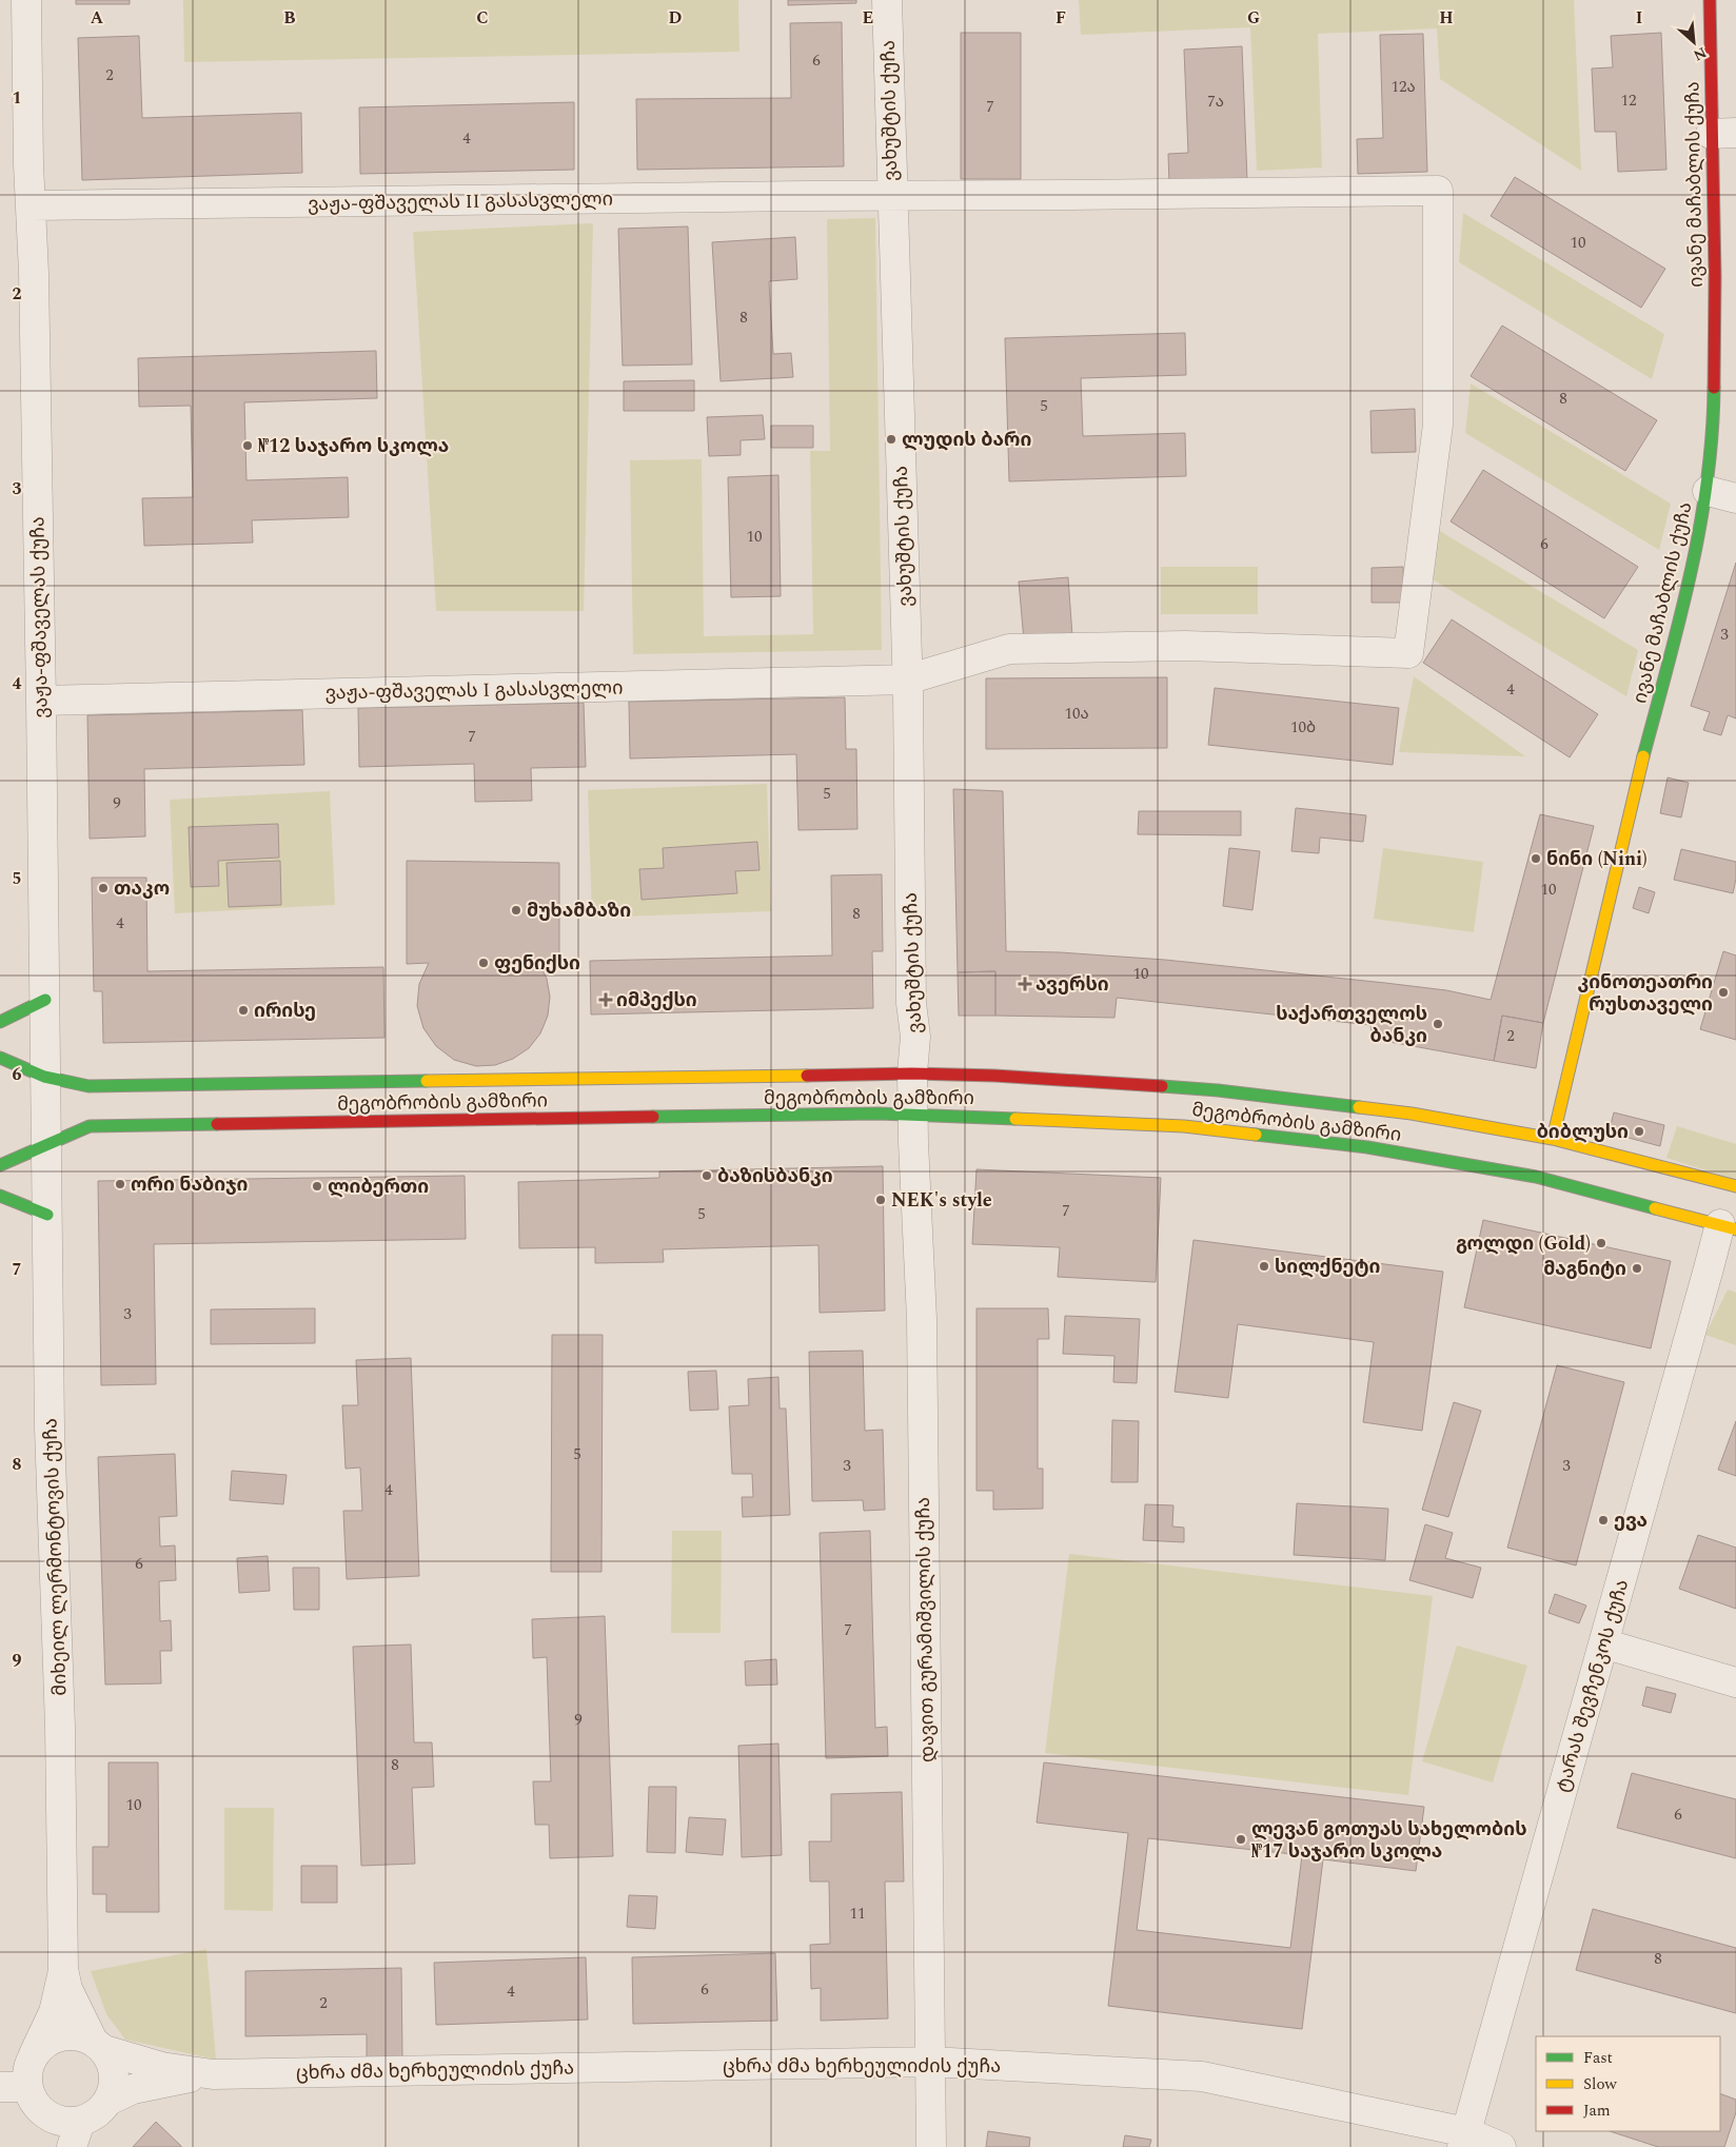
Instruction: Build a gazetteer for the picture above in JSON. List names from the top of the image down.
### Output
{
  "streets": {
    "main road": ["ივანე მაჩაბლის ქუჩა", "მეგობრობის გამზირი"],
    "street": [
      "ვახუშტის ქუჩა",
      "ვაჟა-ფშაველას II გასასვლელი",
      "ვაჟა-ფშაველას ქუჩა",
      "ვაჟა-ფშაველას I გასასვლელი",
      "მიხეილ ლერმონტოვის ქუჩა",
      "დავით გურამიშვილის ქუჩა",
      "ტარას შევჩენკოს ქუჩა",
      "ცხრა ძმა ხერხეულიძის ქუჩა"
    ]
  },
  "crossings": [
    ["ვახუშტის ქუჩა", "ვაჟა-ფშაველას II გასასვლელი"],
    ["ვახუშტის ქუჩა", "ვაჟა-ფშაველას I გასასვლელი"],
    ["ვახუშტის ქუჩა", "მეგობრობის გამზირი"],
    ["ვახუშტის ქუჩა", "დავით გურამიშვილის ქუჩა"],
    ["ივანე მაჩაბლის ქუჩა", "მეგობრობის გამზირი"],
    ["ვაჟა-ფშაველას II გასასვლელი", "ვაჟა-ფშაველას ქუჩა"],
    ["ვაჟა-ფშაველას II გასასვლელი", "ვაჟა-ფშაველას I გასასვლელი"],
    ["ვაჟა-ფშაველას ქუჩა", "ვაჟა-ფშაველას I გასასვლელი"],
    ["ვაჟა-ფშაველას ქუჩა", "მეგობრობის გამზირი"],
    ["ვაჟა-ფშაველას ქუჩა", "მიხეილ ლერმონტოვის ქუჩა"],
    ["მეგობრობის გამზირი", "მიხეილ ლერმონტოვის ქუჩა"],
    ["მეგობრობის გამზირი", "დავით გურამიშვილის ქუჩა"],
    ["მეგობრობის გამზირი", "ტარას შევჩენკოს ქუჩა"],
    ["მიხეილ ლერმონტოვის ქუჩა", "ცხრა ძმა ხერხეულიძის ქუჩა"],
    ["დავით გურამიშვილის ქუჩა", "ცხრა ძმა ხერხეულიძის ქუჩა"],
    ["ტარას შევჩენკოს ქუჩა", "ცხრა ძმა ხერხეულიძის ქუჩა"]
  ],
  "places": {
    "other": [
      "ლუდის ბარი",
      "№12 საჯარო სკოლა",
      "ნინი (Nini)",
      "თაკო",
      "მუხამბაზი",
      "ფენიქსი",
      "კინოთეათრი რუსთაველი",
      "ირისე",
      "საქართველოს ბანკი",
      "ბიბლუსი",
      "ბაზისბანკი",
      "ორი ნაბიჯი",
      "ლიბერთი",
      "NEK's style",
      "გოლდი (Gold)",
      "სილქნეტი",
      "მაგნიტი",
      "ევა",
      "ლევან გოთუას სახელობის №17 საჯარო სკოლა"
    ],
    "health": ["ავერსი", "იმპექსი"]
  },
  "house_numbers": [
    "6",
    "2",
    "12ა",
    "12",
    "7ა",
    "7",
    "4",
    "10",
    "8",
    "8",
    "5",
    "10",
    "6",
    "3",
    "4",
    "10ა",
    "10ბ",
    "7",
    "5",
    "9",
    "10",
    "8",
    "4",
    "10",
    "2",
    "7",
    "5",
    "3",
    "5",
    "3",
    "3",
    "4",
    "6",
    "7",
    "9",
    "8",
    "10",
    "6",
    "11",
    "8",
    "6",
    "4",
    "2"
  ],
  "legend": ["Fast", "Slow", "Jam"],
  "north": "bottom right",
  "grid": {
    "columns": [
      "A",
      "B",
      "C",
      "D",
      "E",
      "F",
      "G",
      "H",
      "I"
    ],
    "rows": [
      "1",
      "2",
      "3",
      "4",
      "5",
      "6",
      "7",
      "8",
      "9"
    ]
  }
}
